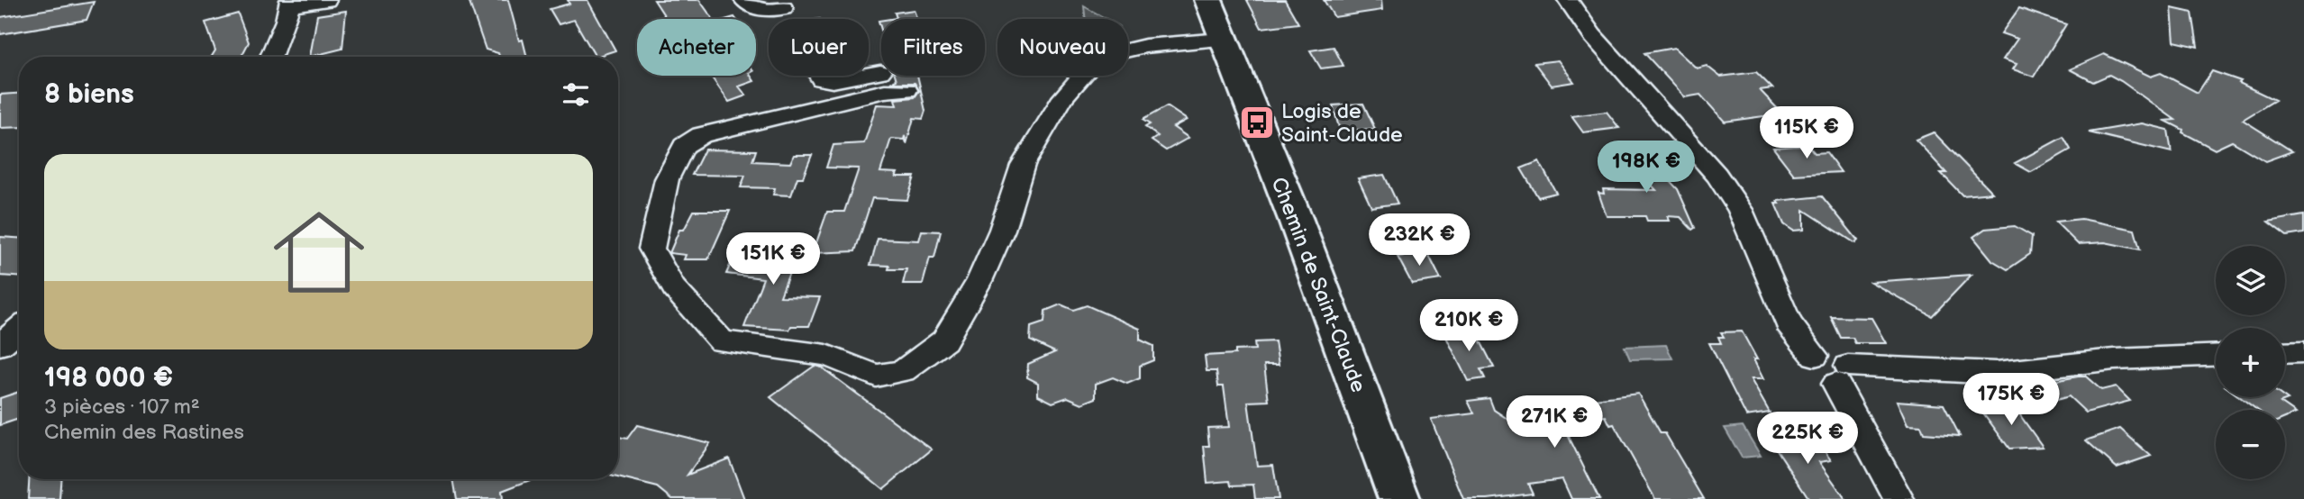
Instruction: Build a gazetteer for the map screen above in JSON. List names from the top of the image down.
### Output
{
  "streets": {
    "street": ["Chemin de Saint-Claude"]
  },
  "places": {
    "bus stop": ["Logis de Saint-Claude"]
  },
  "page": {
    "chip": [
      "Acheter",
      "Louer",
      "Filtres",
      "Nouveau"
    ],
    "heading": "8 biens",
    "price": [
      "115K €",
      "198K €",
      "232K €",
      "151K €",
      "210K €",
      "175K €",
      "271K €",
      "225K €"
    ],
    "list": [
      {
        "name": "198 000 €",
        "note": "3 pièces · 107 m² · Chemin des Rastines"
      }
    ],
    "map_buttons": ["+", "−"]
  }
}
